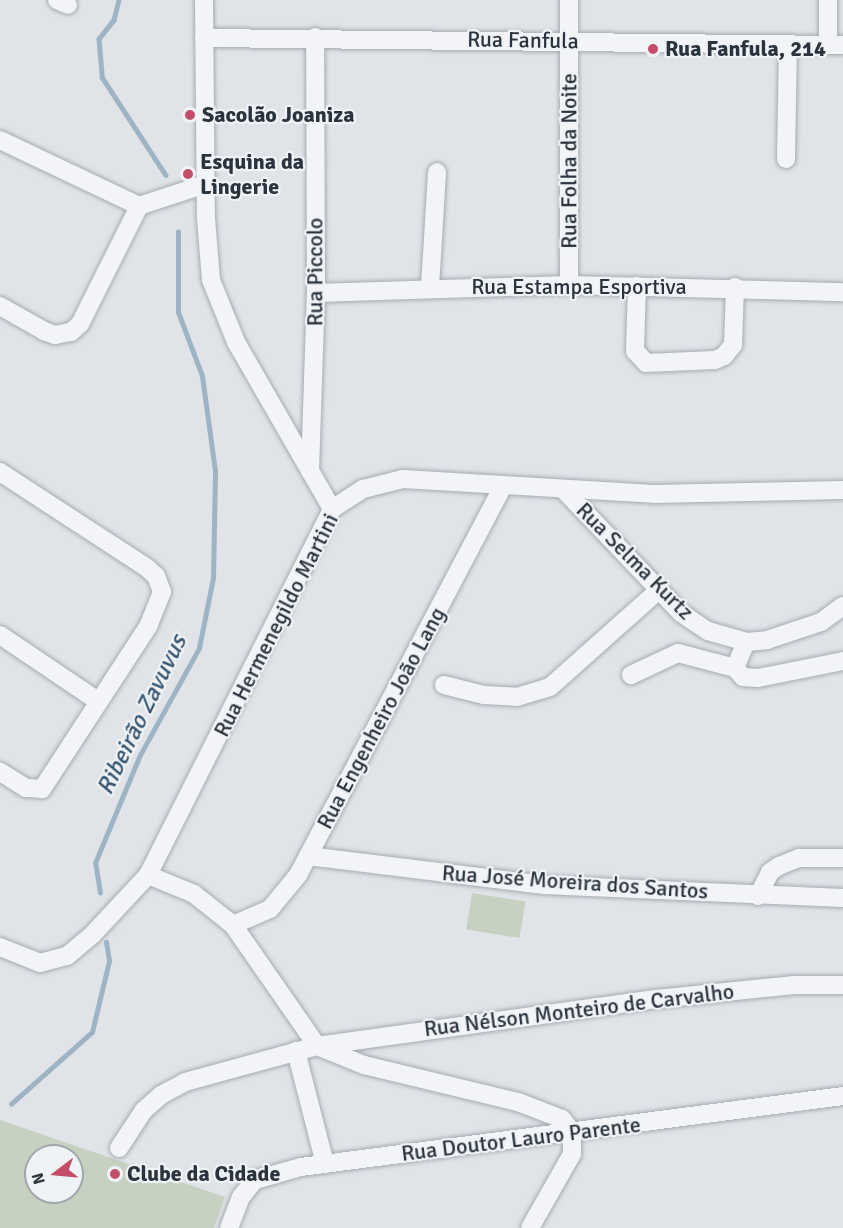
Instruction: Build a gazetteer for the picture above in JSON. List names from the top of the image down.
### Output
{
  "streets": {
    "street": [
      "Rua Fanfula",
      "Rua Folha da Noite",
      "Rua Piccolo",
      "Rua Estampa Esportiva",
      "Rua Selma Kurtz",
      "Rua Hermenegildo Martini",
      "Rua Engenheiro João Lang",
      "Rua José Moreira dos Santos",
      "Rua Nélson Monteiro de Carvalho",
      "Rua Doutor Lauro Parente"
    ]
  },
  "crossings": [
    ["Rua Fanfula", "Rua Folha da Noite"],
    ["Rua Fanfula", "Rua Piccolo"],
    ["Rua Folha da Noite", "Rua Estampa Esportiva"],
    ["Rua Piccolo", "Rua Estampa Esportiva"],
    ["Rua Selma Kurtz", "Rua Hermenegildo Martini"],
    ["Rua Hermenegildo Martini", "Rua Engenheiro João Lang"],
    ["Rua Engenheiro João Lang", "Rua José Moreira dos Santos"]
  ],
  "water": ["Ribeirão Zavuvus"],
  "places": [
    "Rua Fanfula, 214",
    "Sacolão Joaniza",
    "Esquina da Lingerie",
    "Clube da Cidade"
  ],
  "north": "left"
}
